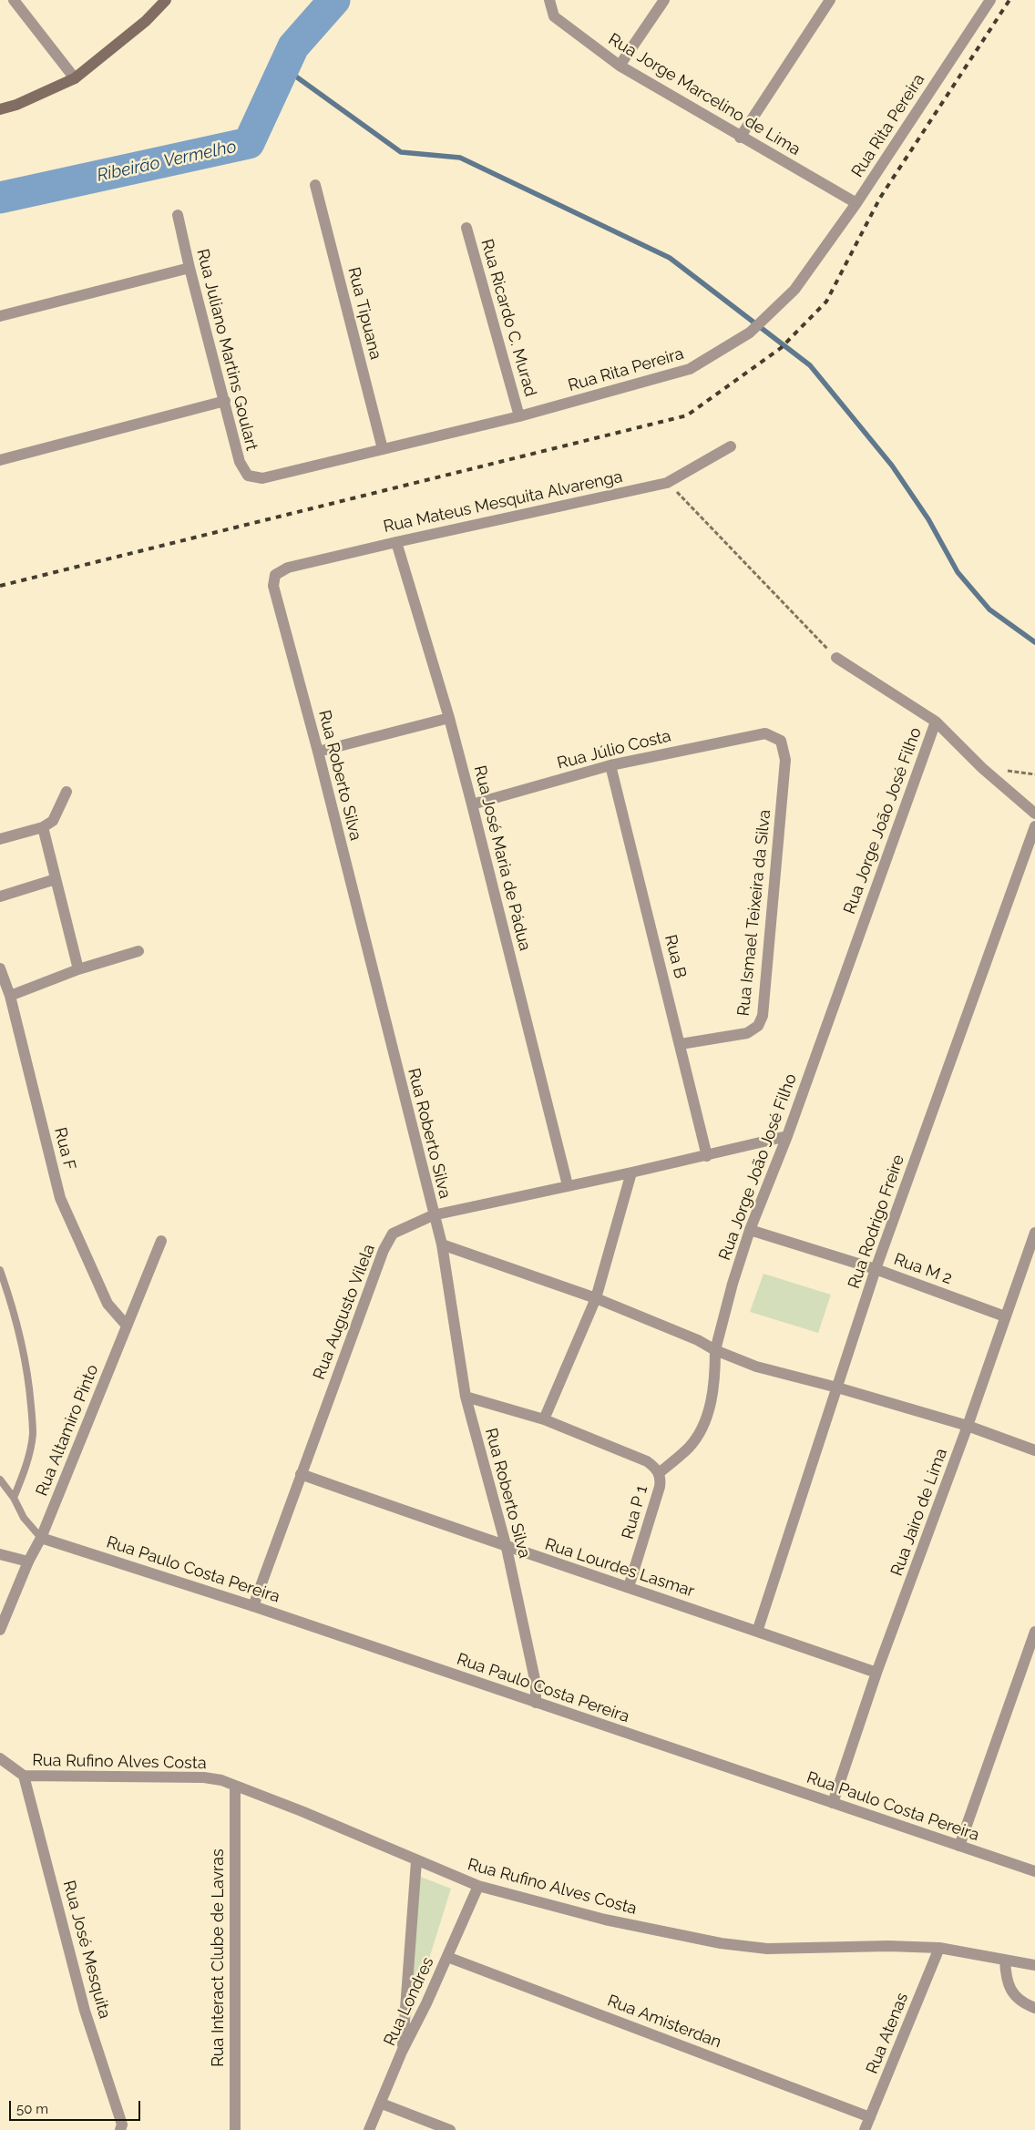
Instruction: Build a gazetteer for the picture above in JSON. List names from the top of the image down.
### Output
{
  "streets": {
    "street": [
      "Rua Jorge Marcelino de Lima",
      "Rua Rita Pereira",
      "Rua Tipuana",
      "Rua Ricardo C. Murad",
      "Rua Juliano Martins Goulart",
      "Rua Mateus Mesquita Alvarenga",
      "Rua Júlio Costa",
      "Rua Roberto Silva",
      "Rua Jorge João José Filho",
      "Rua José Maria de Pádua",
      "Rua Ismael Teixeira da Silva",
      "Rua B",
      "Rua F",
      "Rua Rodrigo Freire",
      "Rua M 2",
      "Rua Augusto Vilela",
      "Rua Altamiro Pinto",
      "Rua P 1",
      "Rua Jairo de Lima",
      "Rua Lourdes Lasmar",
      "Rua Paulo Costa Pereira",
      "Rua Rufino Alves Costa",
      "Rua José Mesquita",
      "Rua Interact Clube de Lavras",
      "Rua Londres",
      "Rua Amisterdan",
      "Rua Atenas"
    ]
  },
  "crossings": [
    ["Rua Jorge Marcelino de Lima", "Rua Rita Pereira"],
    ["Rua Rita Pereira", "Rua Tipuana"],
    ["Rua Rita Pereira", "Rua Ricardo C. Murad"],
    ["Rua Rita Pereira", "Rua Juliano Martins Goulart"],
    ["Rua Mateus Mesquita Alvarenga", "Rua Roberto Silva"],
    ["Rua Mateus Mesquita Alvarenga", "Rua José Maria de Pádua"],
    ["Rua Júlio Costa", "Rua José Maria de Pádua"],
    ["Rua Júlio Costa", "Rua Ismael Teixeira da Silva"],
    ["Rua Júlio Costa", "Rua B"],
    ["Rua Roberto Silva", "Rua Augusto Vilela"],
    ["Rua Roberto Silva", "Rua Lourdes Lasmar"],
    ["Rua Roberto Silva", "Rua Paulo Costa Pereira"],
    ["Rua Jorge João José Filho", "Rua M 2"],
    ["Rua Jorge João José Filho", "Rua Augusto Vilela"],
    ["Rua Jorge João José Filho", "Rua P 1"],
    ["Rua José Maria de Pádua", "Rua Augusto Vilela"],
    ["Rua Ismael Teixeira da Silva", "Rua B"],
    ["Rua B", "Rua Augusto Vilela"],
    ["Rua F", "Rua Altamiro Pinto"],
    ["Rua Rodrigo Freire", "Rua M 2"],
    ["Rua Rodrigo Freire", "Rua Lourdes Lasmar"],
    ["Rua M 2", "Rua Jairo de Lima"],
    ["Rua Augusto Vilela", "Rua Lourdes Lasmar"],
    ["Rua Augusto Vilela", "Rua Paulo Costa Pereira"],
    ["Rua Altamiro Pinto", "Rua Paulo Costa Pereira"],
    ["Rua P 1", "Rua Lourdes Lasmar"],
    ["Rua Jairo de Lima", "Rua Lourdes Lasmar"],
    ["Rua Jairo de Lima", "Rua Paulo Costa Pereira"],
    ["Rua Rufino Alves Costa", "Rua José Mesquita"],
    ["Rua Rufino Alves Costa", "Rua Interact Clube de Lavras"],
    ["Rua Rufino Alves Costa", "Rua Londres"],
    ["Rua Rufino Alves Costa", "Rua Atenas"],
    ["Rua Londres", "Rua Amisterdan"],
    ["Rua Amisterdan", "Rua Atenas"]
  ],
  "water": ["Ribeirão Vermelho"],
  "scale_bar": "50 m"
}
